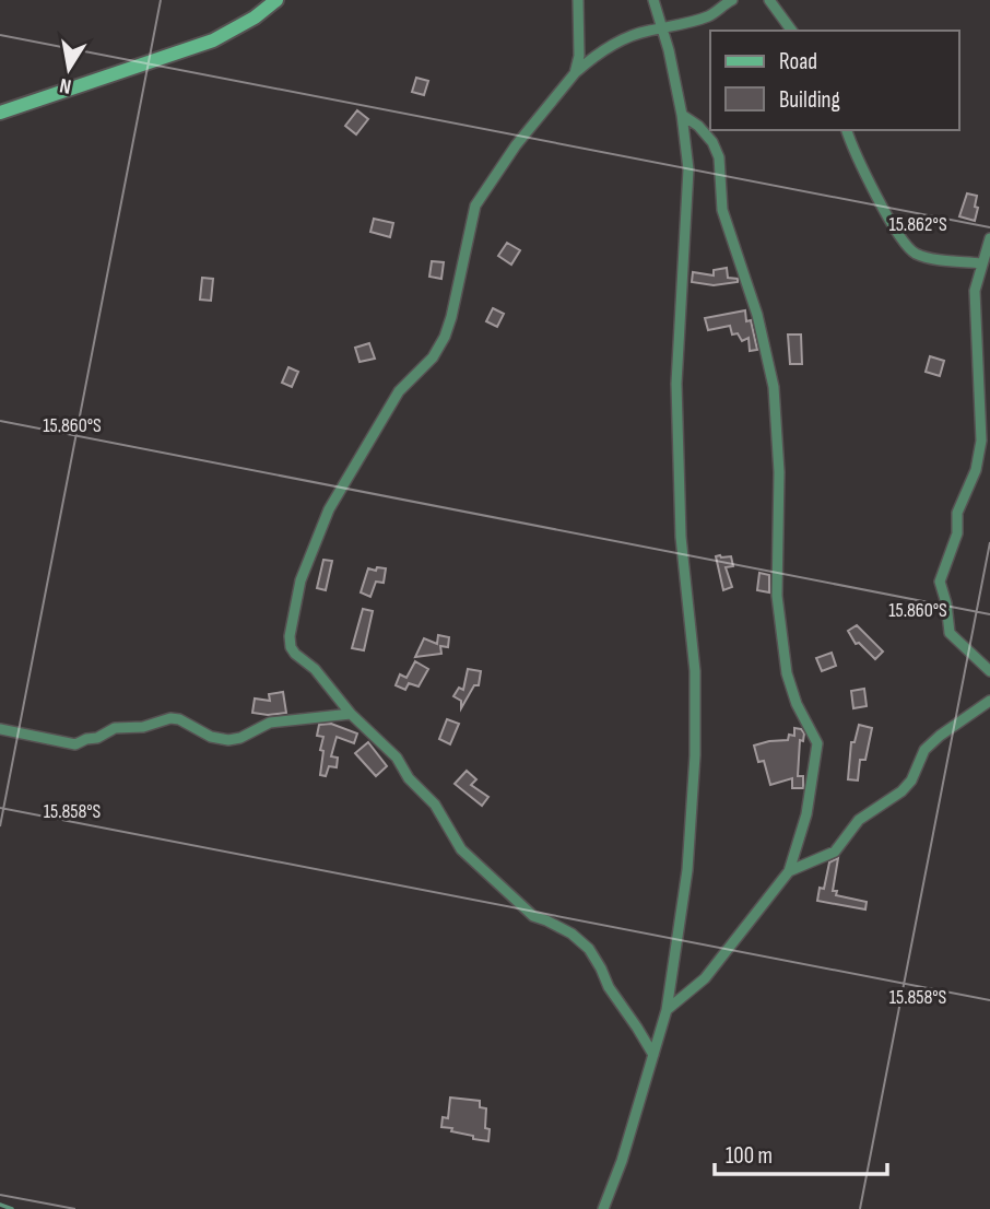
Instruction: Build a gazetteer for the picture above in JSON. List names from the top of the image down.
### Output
{
  "legend": ["Road", "Building"],
  "scale_bar": "100 m",
  "north": "bottom",
  "coordinates": ["15.862°S", "15.860°S", "15.858°S"]
}
